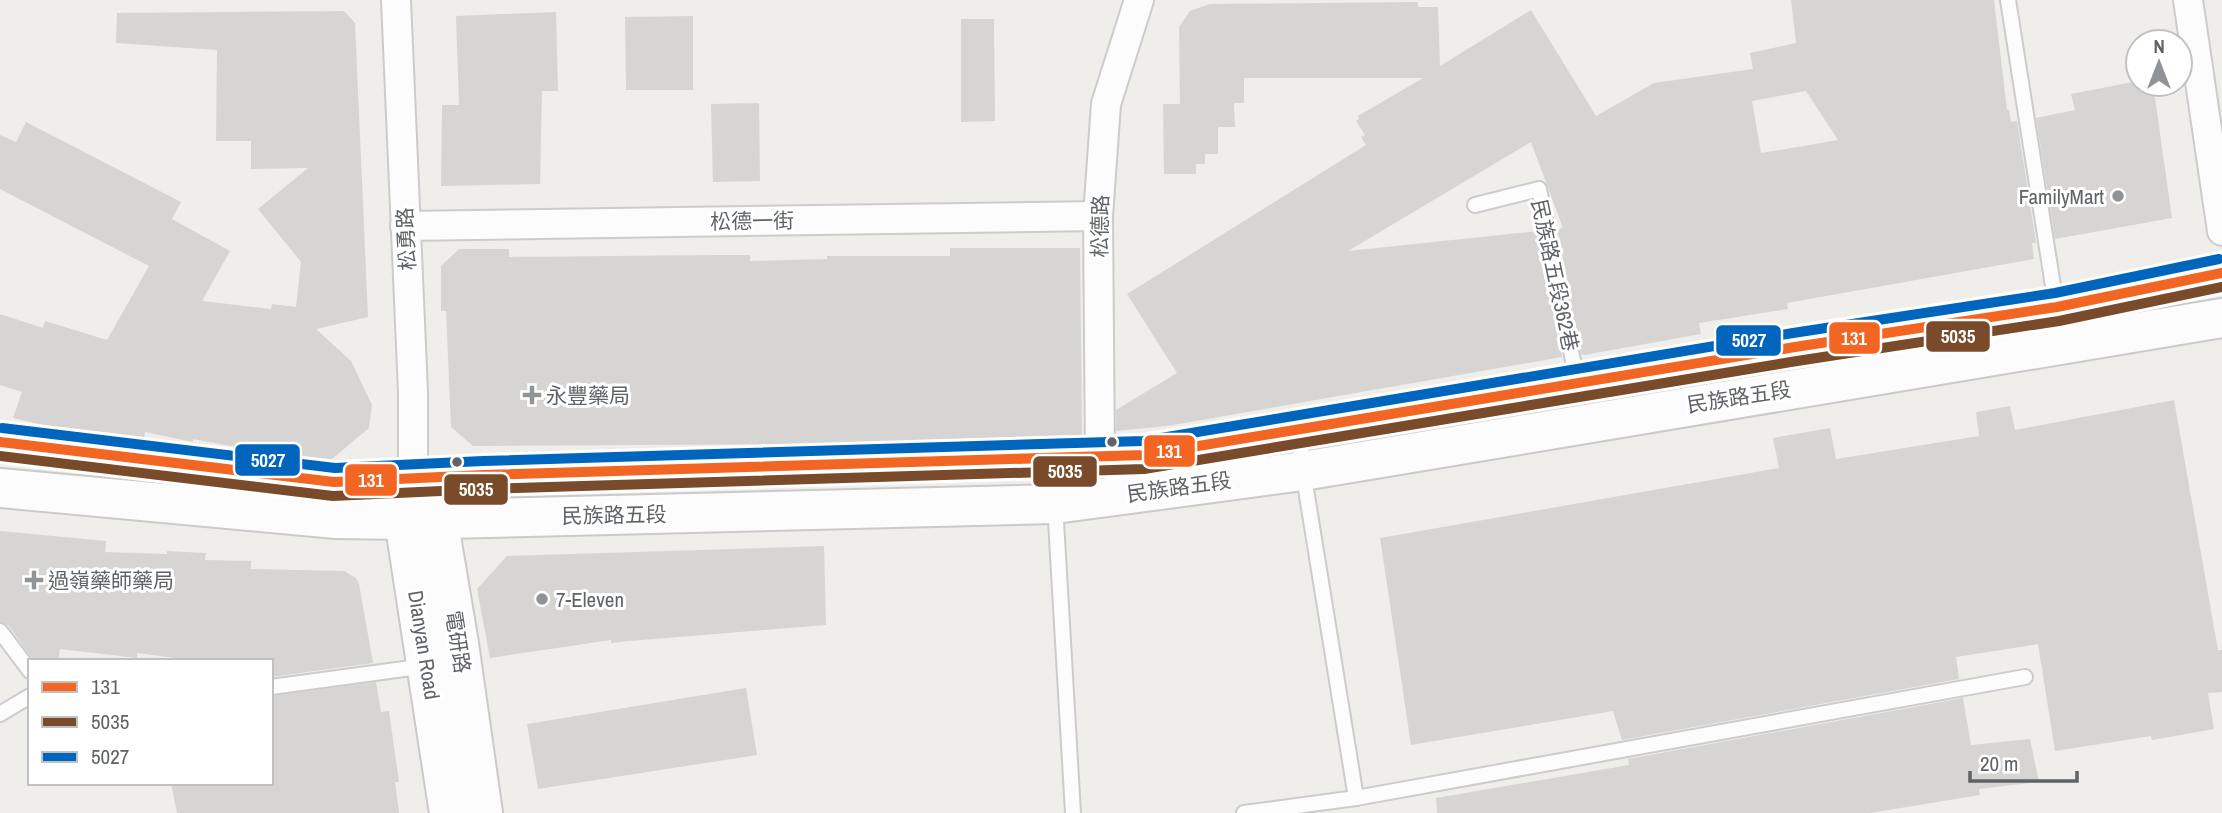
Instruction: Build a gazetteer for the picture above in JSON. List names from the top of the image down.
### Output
{
  "streets": {
    "main road": ["民族路五段", "電研路", "Dianyan Road"],
    "street": ["松德一街", "松德路", "松勇路"],
    "lane": ["民族路五段362巷"]
  },
  "crossings": [
    ["松德一街", "松德路"],
    ["松德一街", "松勇路"],
    ["松德路", "民族路五段"],
    ["松勇路", "民族路五段"],
    ["松勇路", "Dianyan Road"],
    ["民族路五段362巷", "民族路五段"],
    ["民族路五段", "電研路"],
    ["民族路五段", "Dianyan Road"],
    ["電研路", "Dianyan Road"]
  ],
  "places": {
    "other": ["FamilyMart", "7-Eleven"],
    "health": ["永豐藥局", "過嶺藥師藥局"]
  },
  "lines": ["transit line 5027", "transit line 131", "transit line 5035"],
  "legend": ["131", "5035", "5027"],
  "scale_bar": "20 m",
  "north": "top"
}
